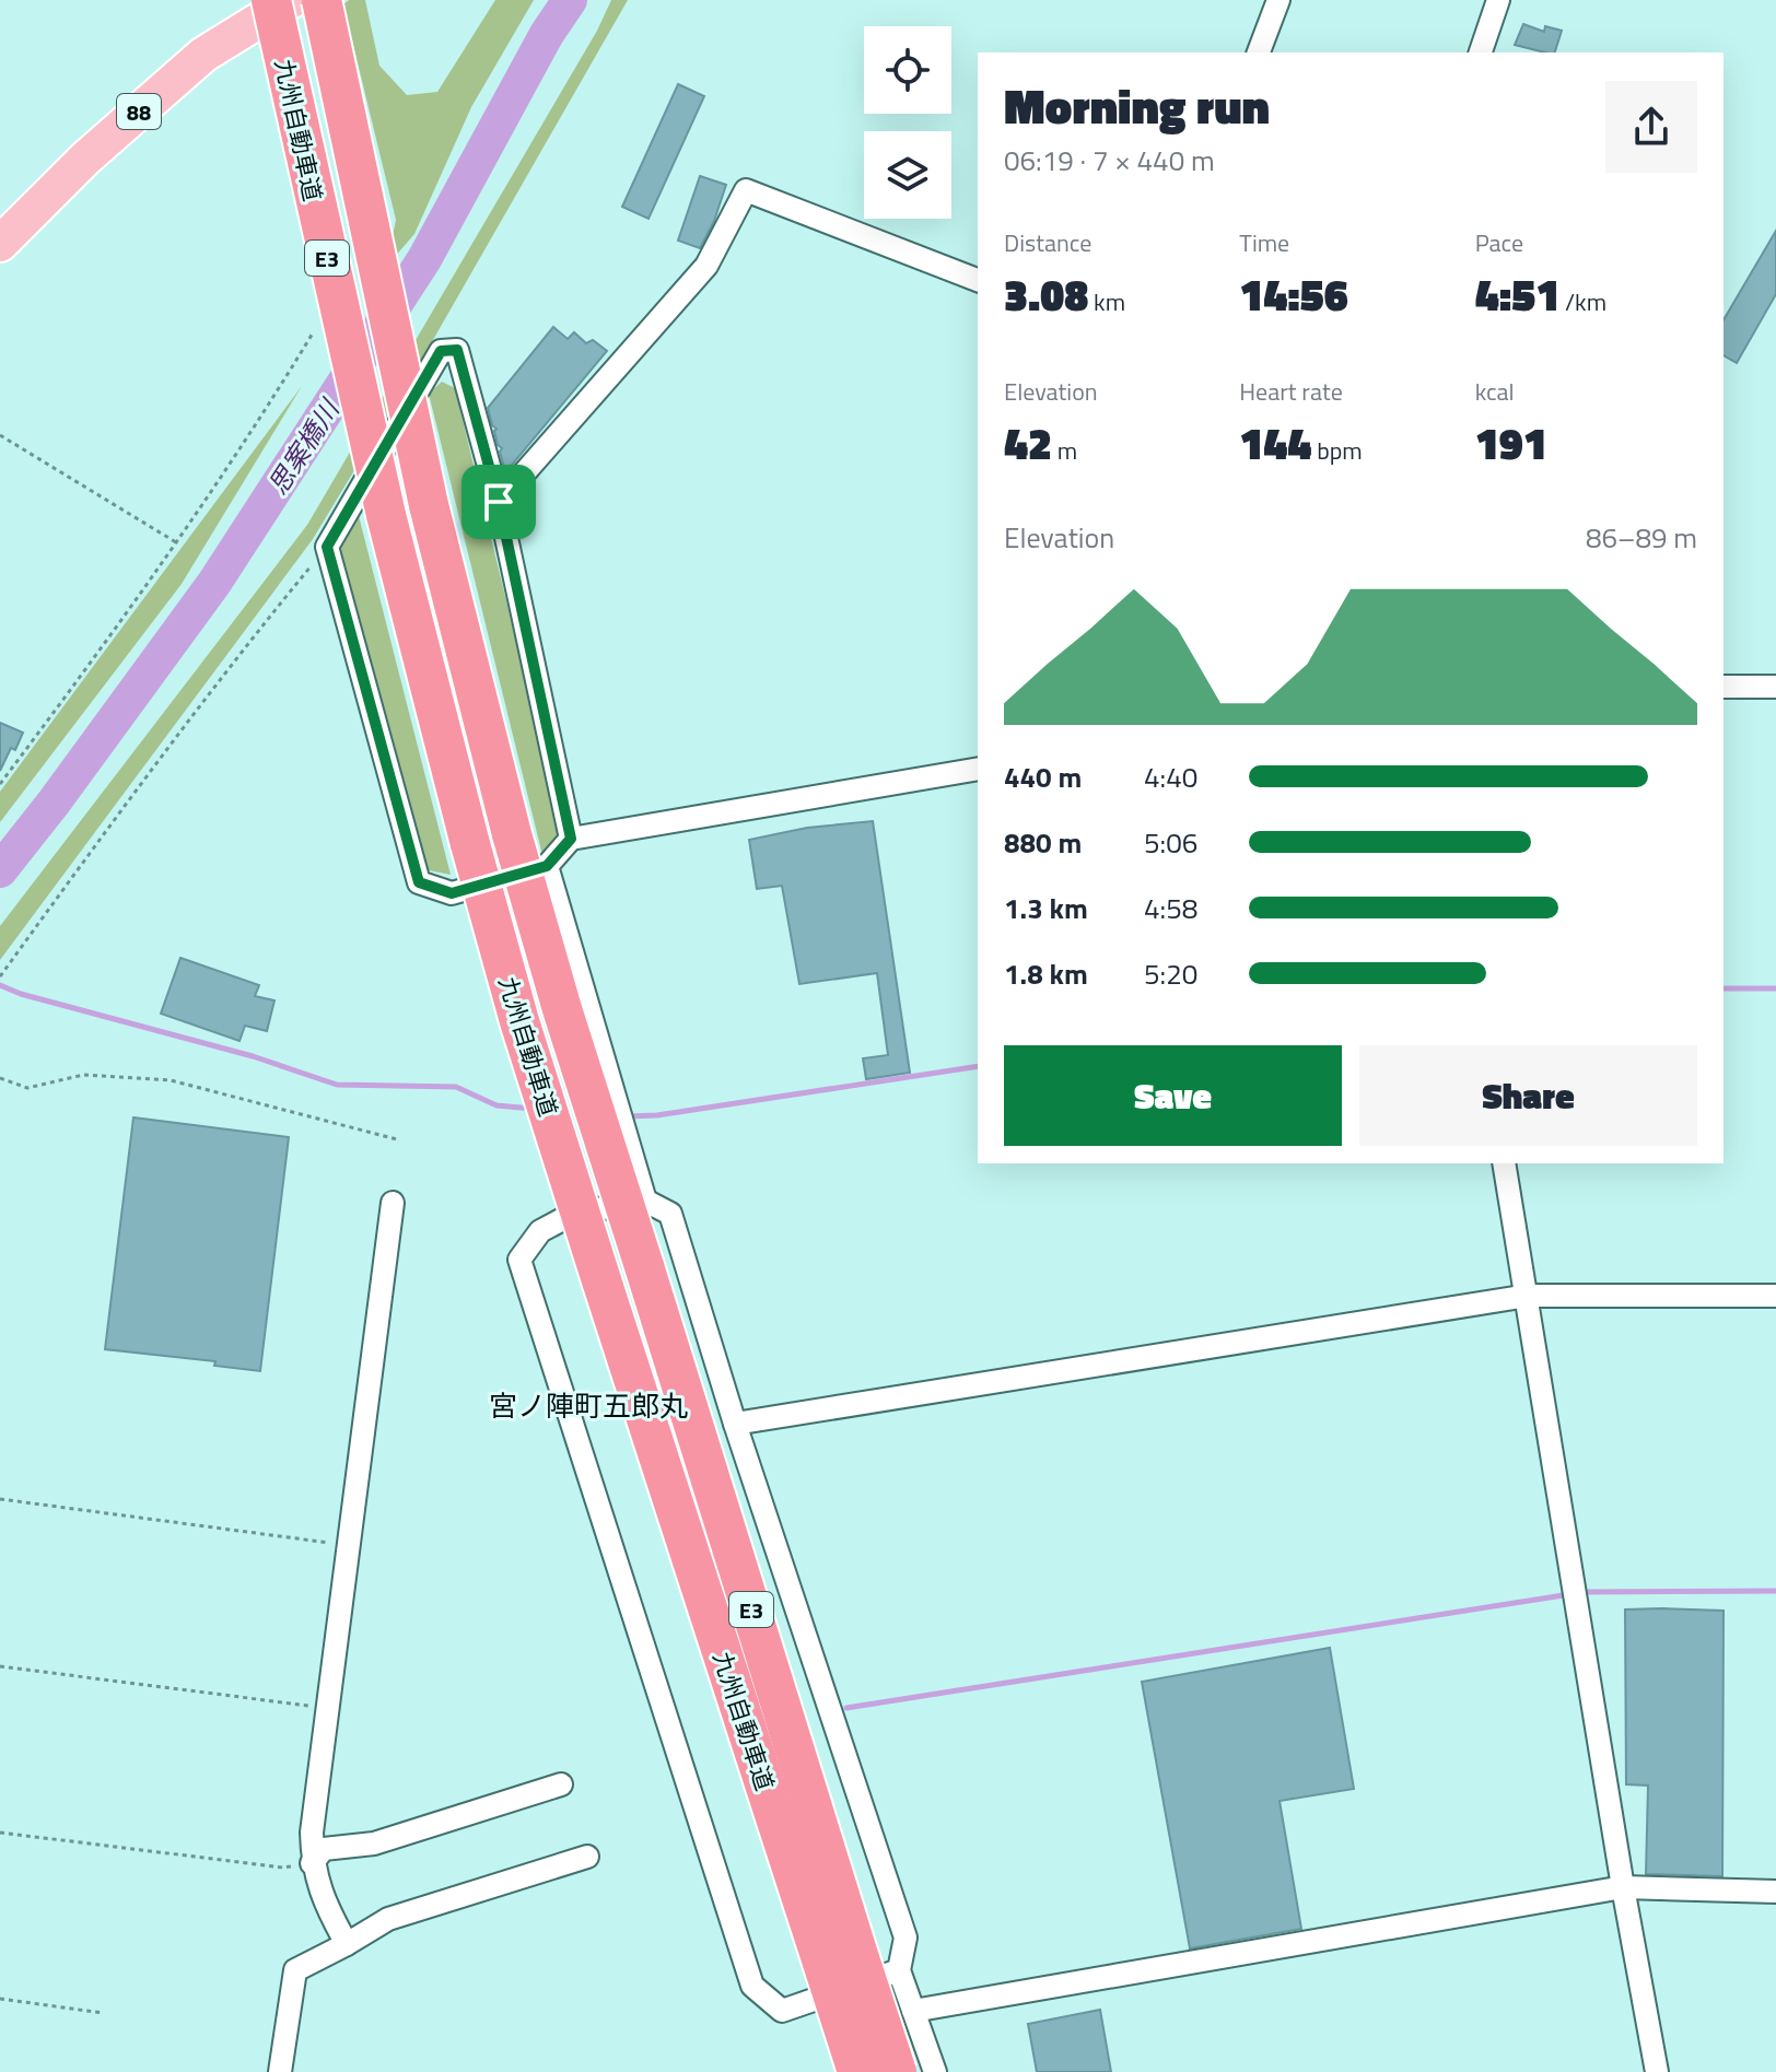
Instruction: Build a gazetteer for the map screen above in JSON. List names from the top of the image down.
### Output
{
  "streets": {
    "highway": ["九州自動車道", "E3"],
    "main road": ["88"]
  },
  "districts": ["宮ノ陣町五郎丸"],
  "water": ["思案橋川"],
  "page": {
    "heading": ["Morning run", "06:19 · 7 × 440 m"],
    "stats": [
      ["Distance", "3.08 km"],
      ["Time", "14:56"],
      ["Pace", "4:51 /km"],
      ["Elevation", "42 m"],
      ["Heart rate", "144 bpm"],
      ["kcal", "191"]
    ],
    "chart": ["Elevation", "86–89 m"],
    "list": [
      {
        "name": "440 m",
        "note": "4:40"
      },
      {
        "name": "880 m",
        "note": "5:06"
      },
      {
        "name": "1.3 km",
        "note": "4:58"
      },
      {
        "name": "1.8 km",
        "note": "5:20"
      }
    ],
    "buttons": ["Save", "Share"]
  }
}
